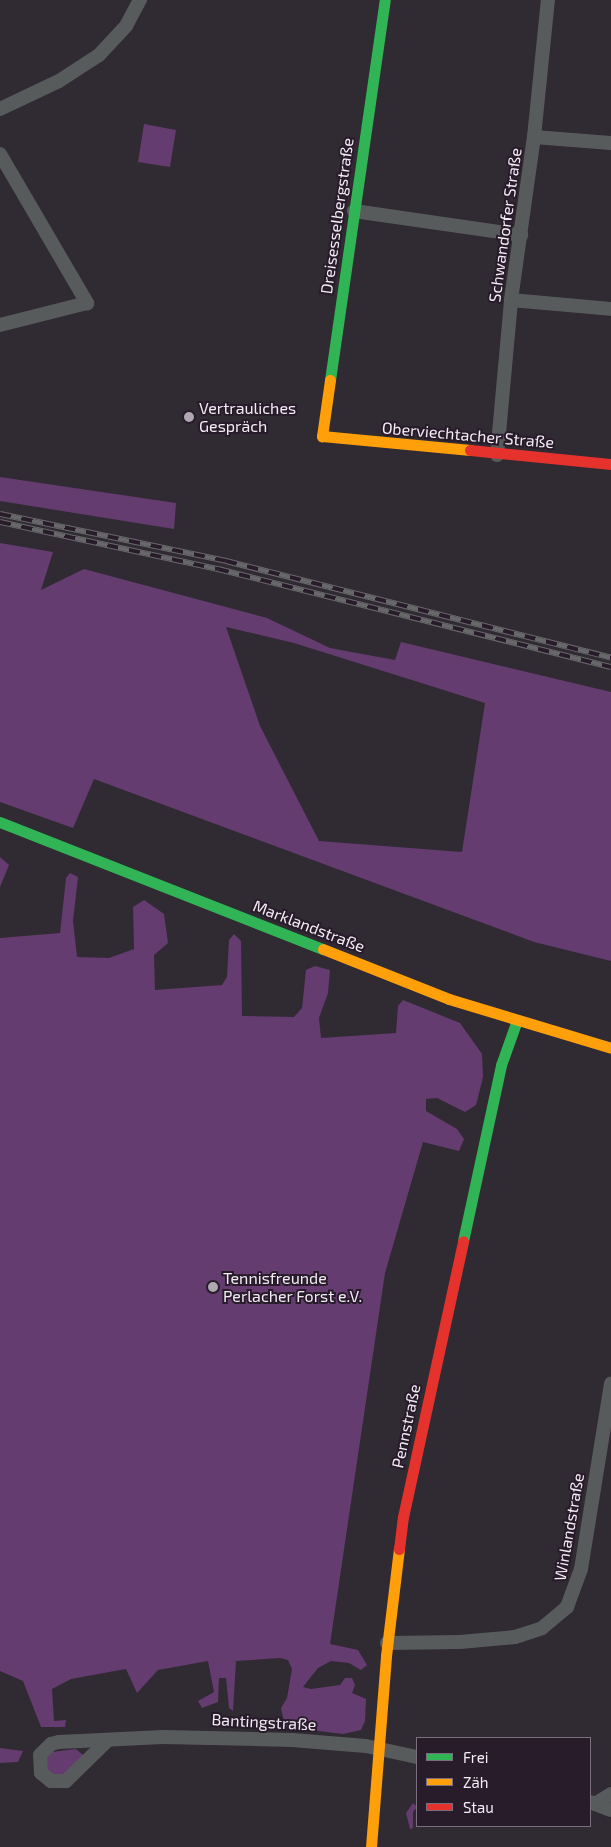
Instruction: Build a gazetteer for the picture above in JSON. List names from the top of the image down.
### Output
{
  "streets": {
    "street": [
      "Dreisesselbergstraße",
      "Schwandorfer Straße",
      "Oberviechtacher Straße",
      "Marklandstraße",
      "Pennstraße",
      "Winlandstraße",
      "Bantingstraße"
    ]
  },
  "crossings": [
    ["Dreisesselbergstraße", "Oberviechtacher Straße"],
    ["Schwandorfer Straße", "Oberviechtacher Straße"],
    ["Marklandstraße", "Pennstraße"],
    ["Pennstraße", "Winlandstraße"],
    ["Pennstraße", "Bantingstraße"]
  ],
  "places": ["Vertrauliches Gespräch", "Tennisfreunde Perlacher Forst e.V."],
  "legend": ["Frei", "Zäh", "Stau"]
}
